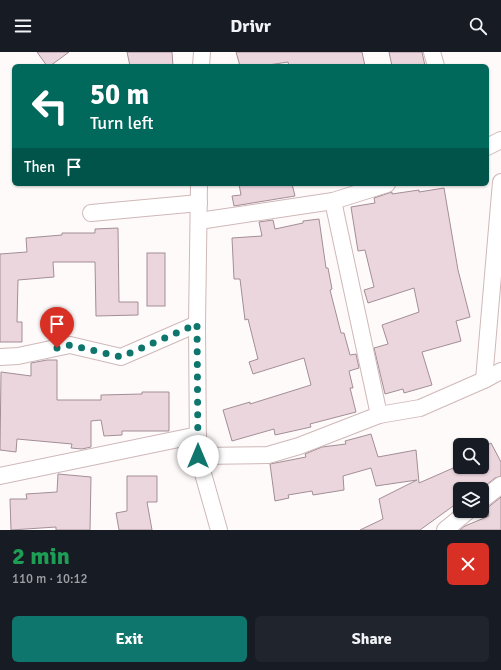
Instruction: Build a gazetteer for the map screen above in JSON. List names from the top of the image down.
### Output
{
  "page": {
    "header": "Drivr",
    "turn": ["50 m", "Turn left"],
    "then": "Then",
    "heading": ["2 min", "110 m · 10:12"],
    "buttons": ["Exit", "Share"]
  }
}
